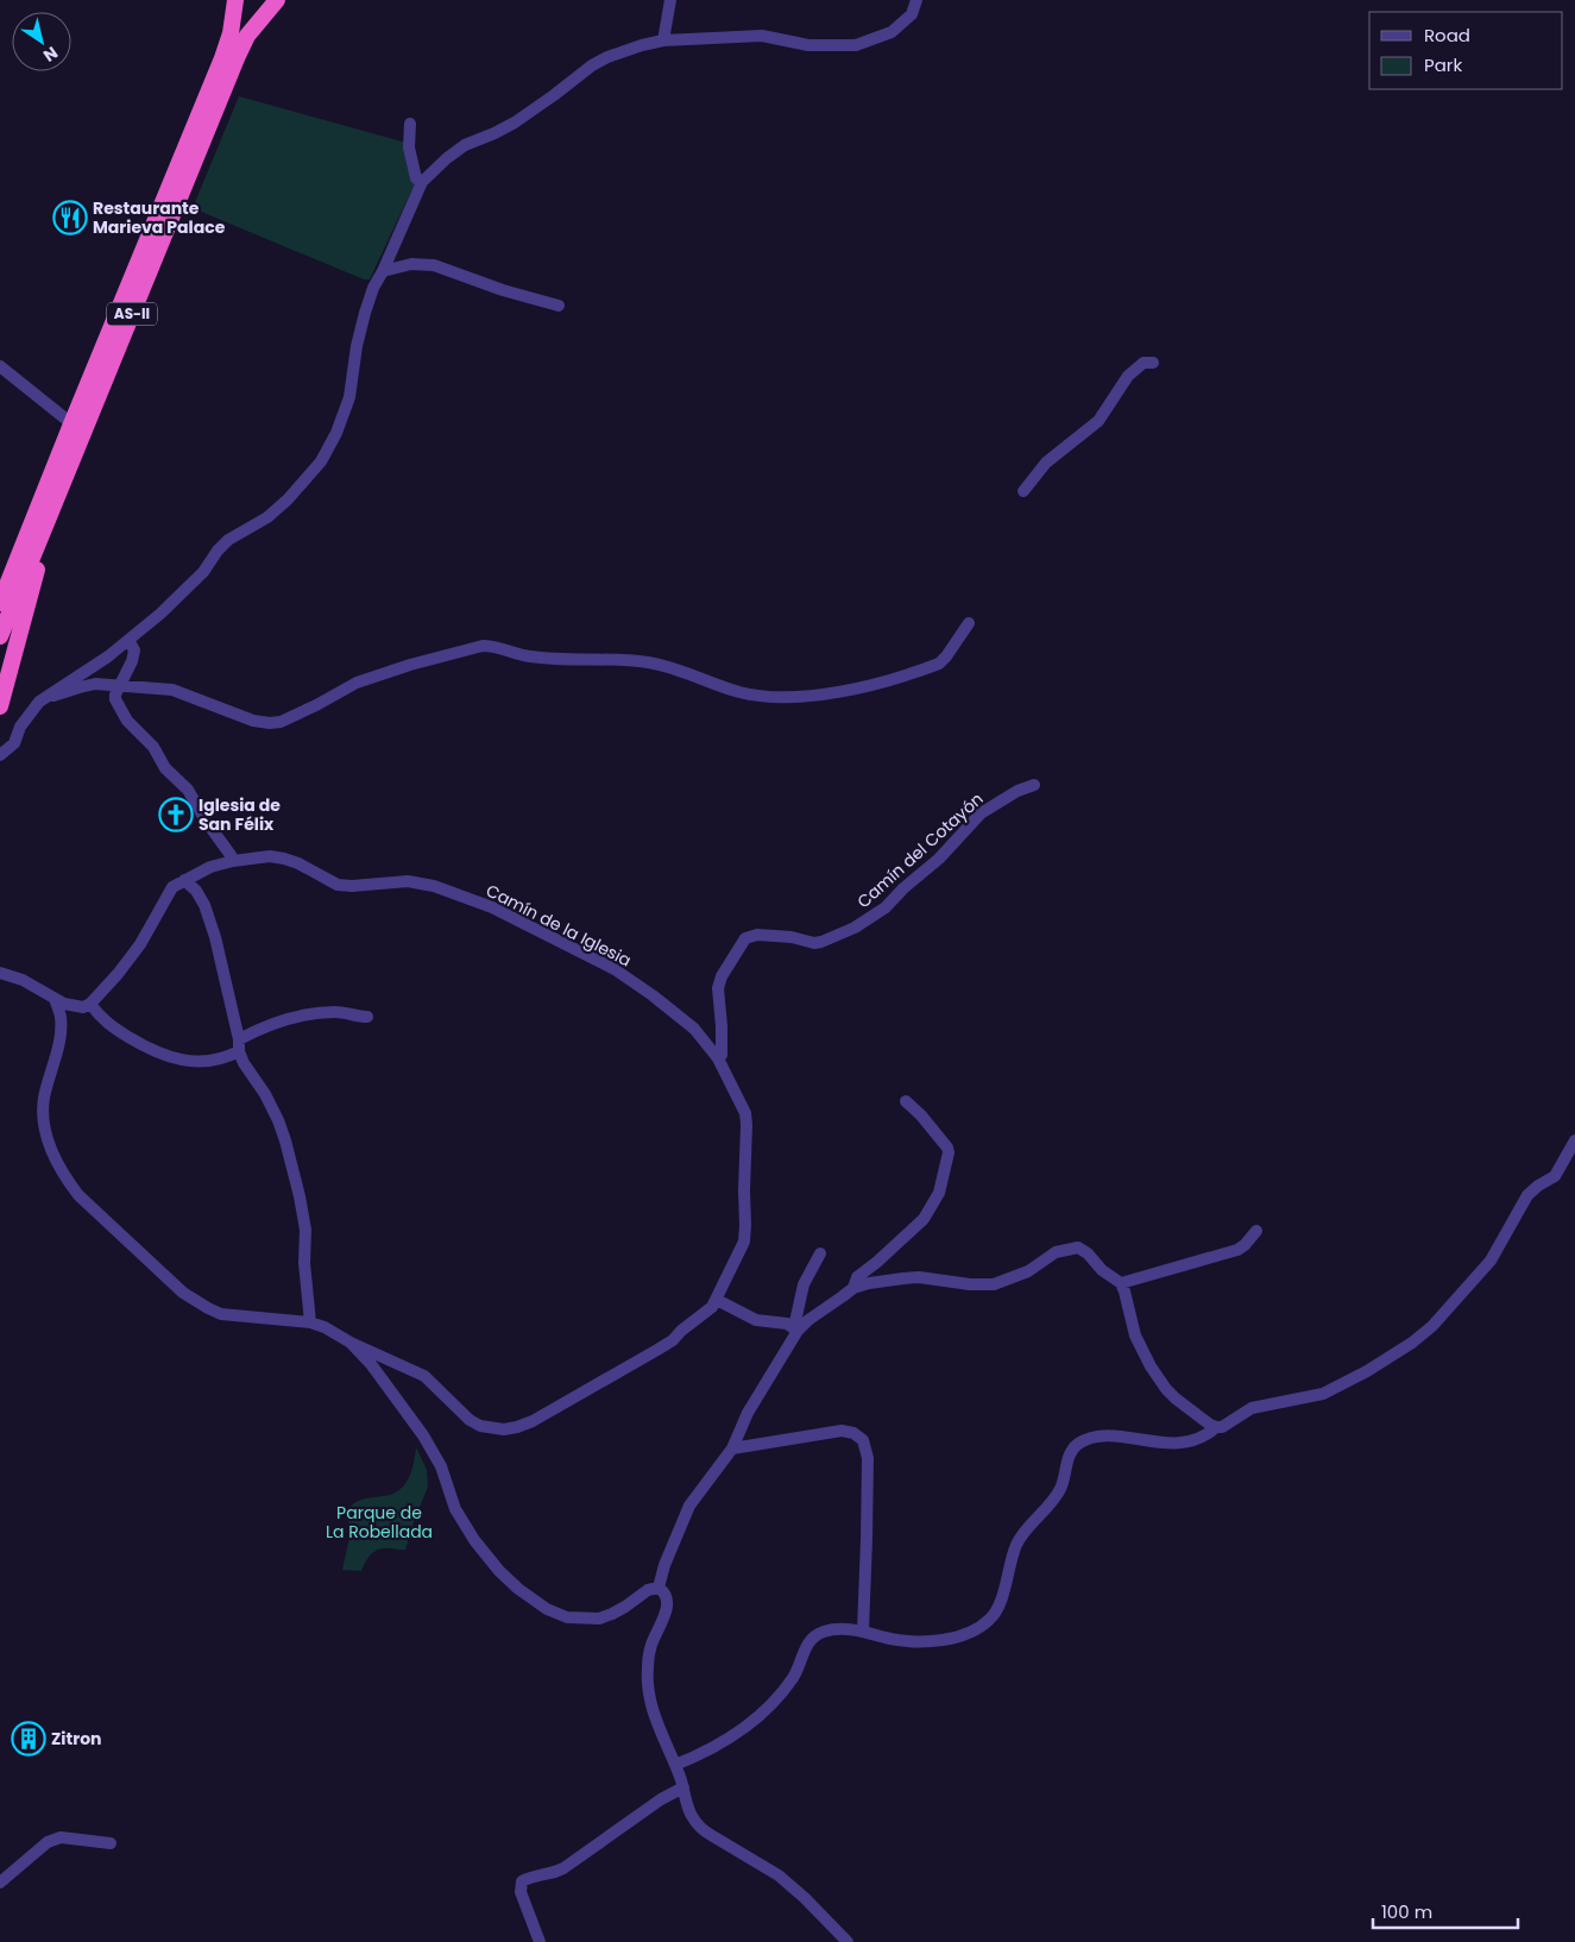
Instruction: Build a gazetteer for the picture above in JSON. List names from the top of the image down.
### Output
{
  "streets": {
    "highway": ["AS-II"],
    "street": ["Camín del Cotayón", "Camín de la Iglesia"]
  },
  "crossings": [
    ["Camín del Cotayón", "Camín de la Iglesia"]
  ],
  "parks": ["Parque de La Robellada"],
  "places": {
    "restaurant": ["Restaurante Marieva Palace"],
    "church": ["Iglesia de San Félix"],
    "building": ["Zitron"]
  },
  "legend": ["Road", "Park"],
  "scale_bar": "100 m",
  "north": "bottom right"
}
